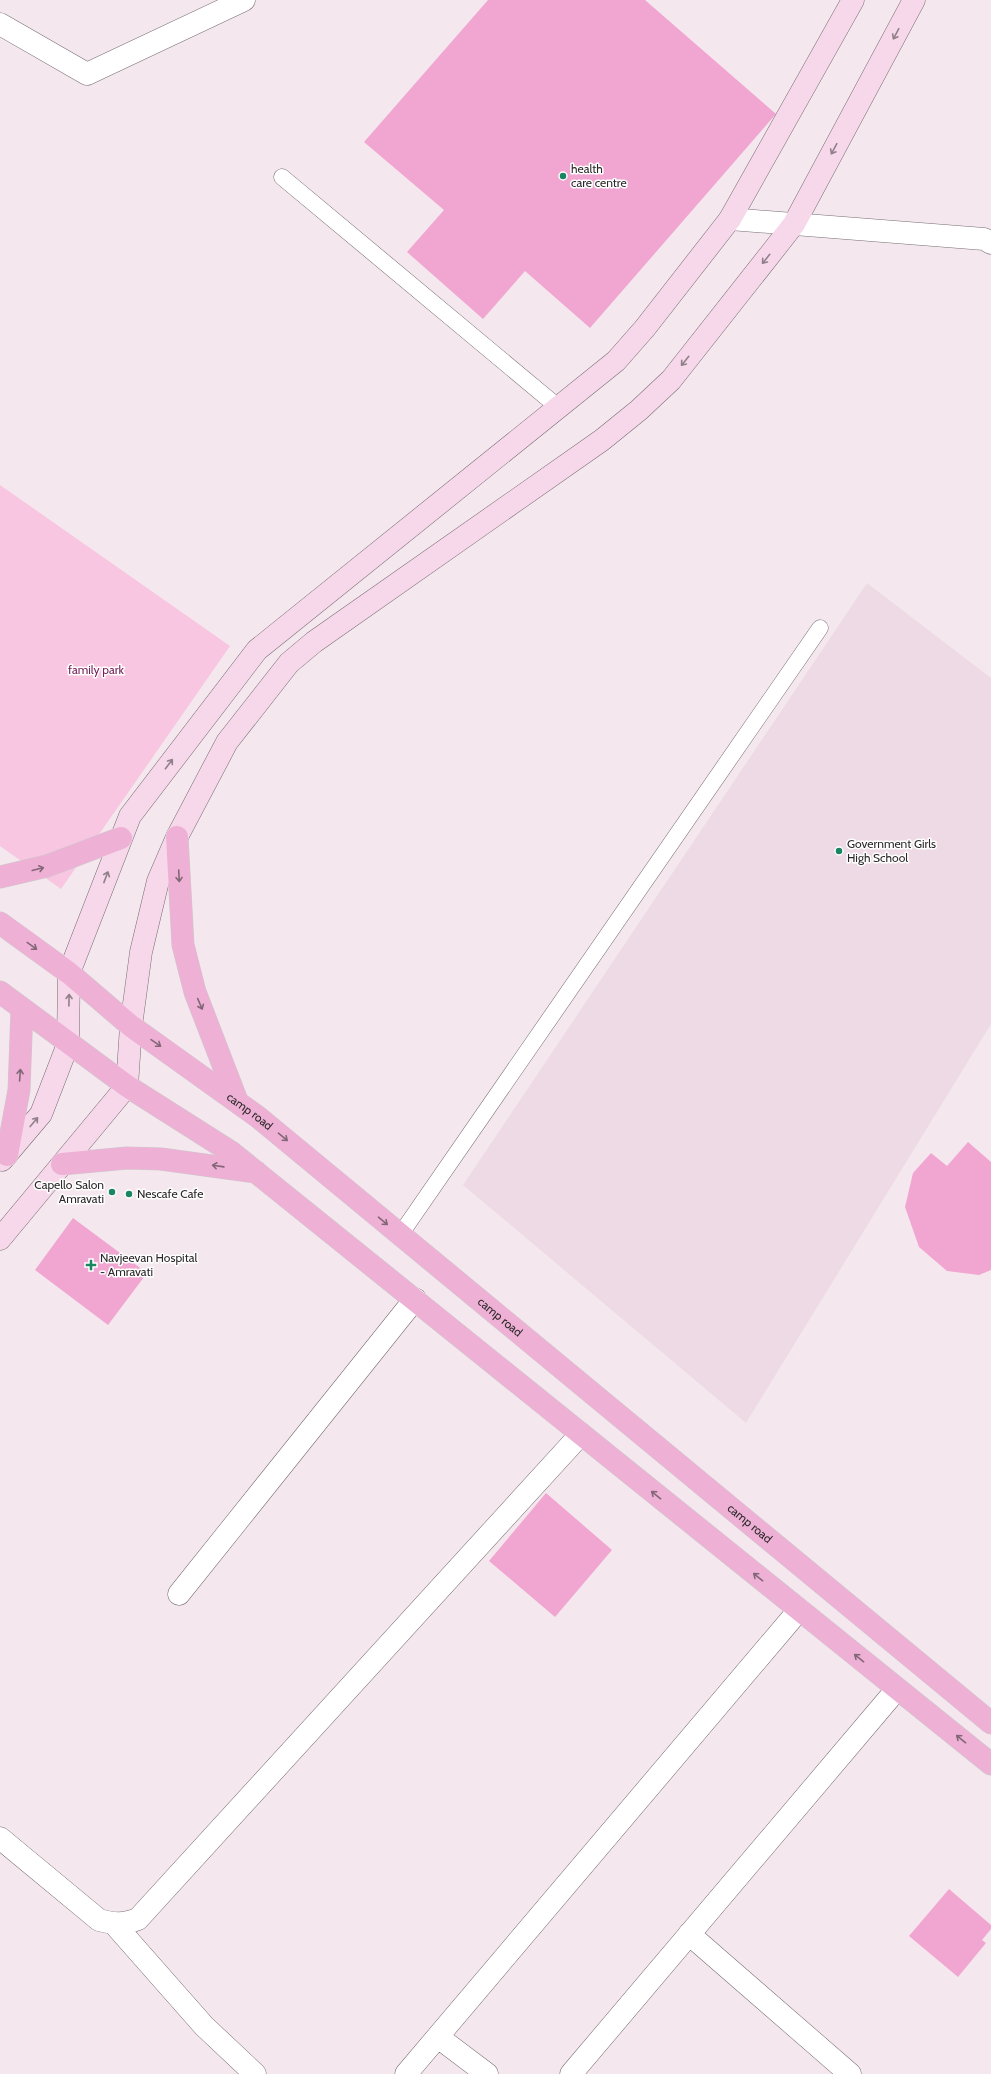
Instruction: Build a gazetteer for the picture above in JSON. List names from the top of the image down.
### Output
{
  "streets": {
    "main road": ["camp road"]
  },
  "parks": ["family park"],
  "places": {
    "other": [
      "health care centre",
      "Government Girls High School",
      "Capello Salon Amravati",
      "Nescafe Cafe"
    ],
    "health": ["Navjeevan Hospital - Amravati"]
  }
}
